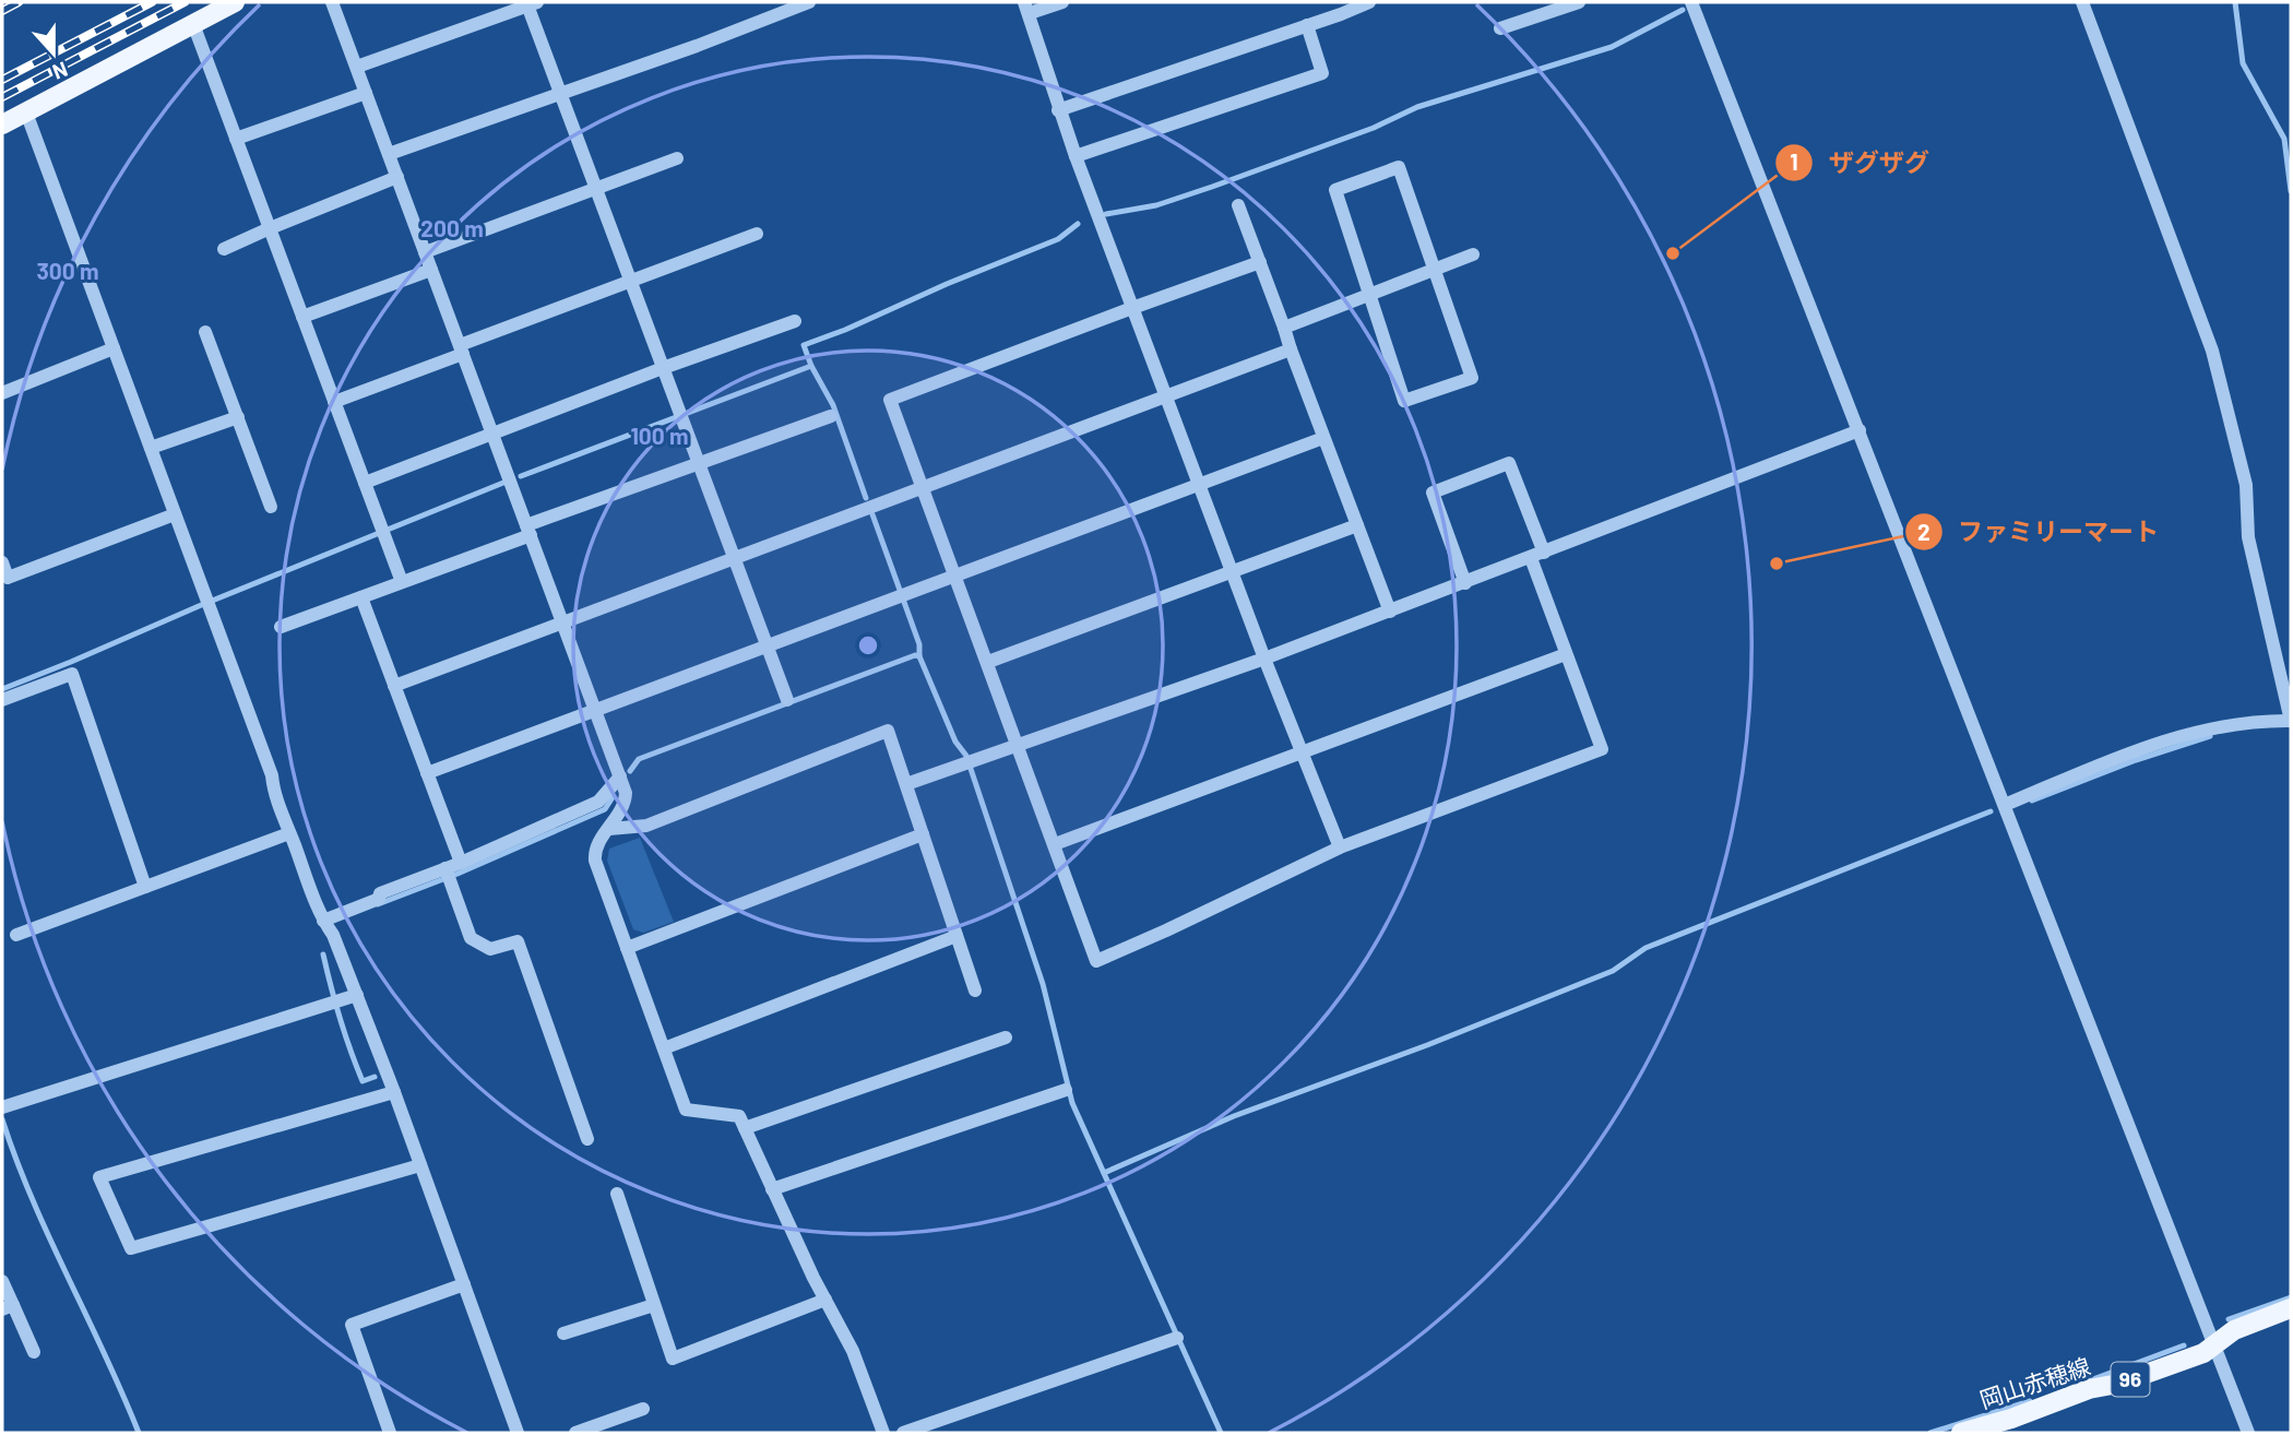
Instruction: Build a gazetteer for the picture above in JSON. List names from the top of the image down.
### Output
{
  "streets": {
    "main road": ["96", "岡山赤穂線"]
  },
  "places": ["ザグザグ", "ファミリーマート"],
  "north": "bottom",
  "rings": ["200 m", "300 m", "100 m"]
}
